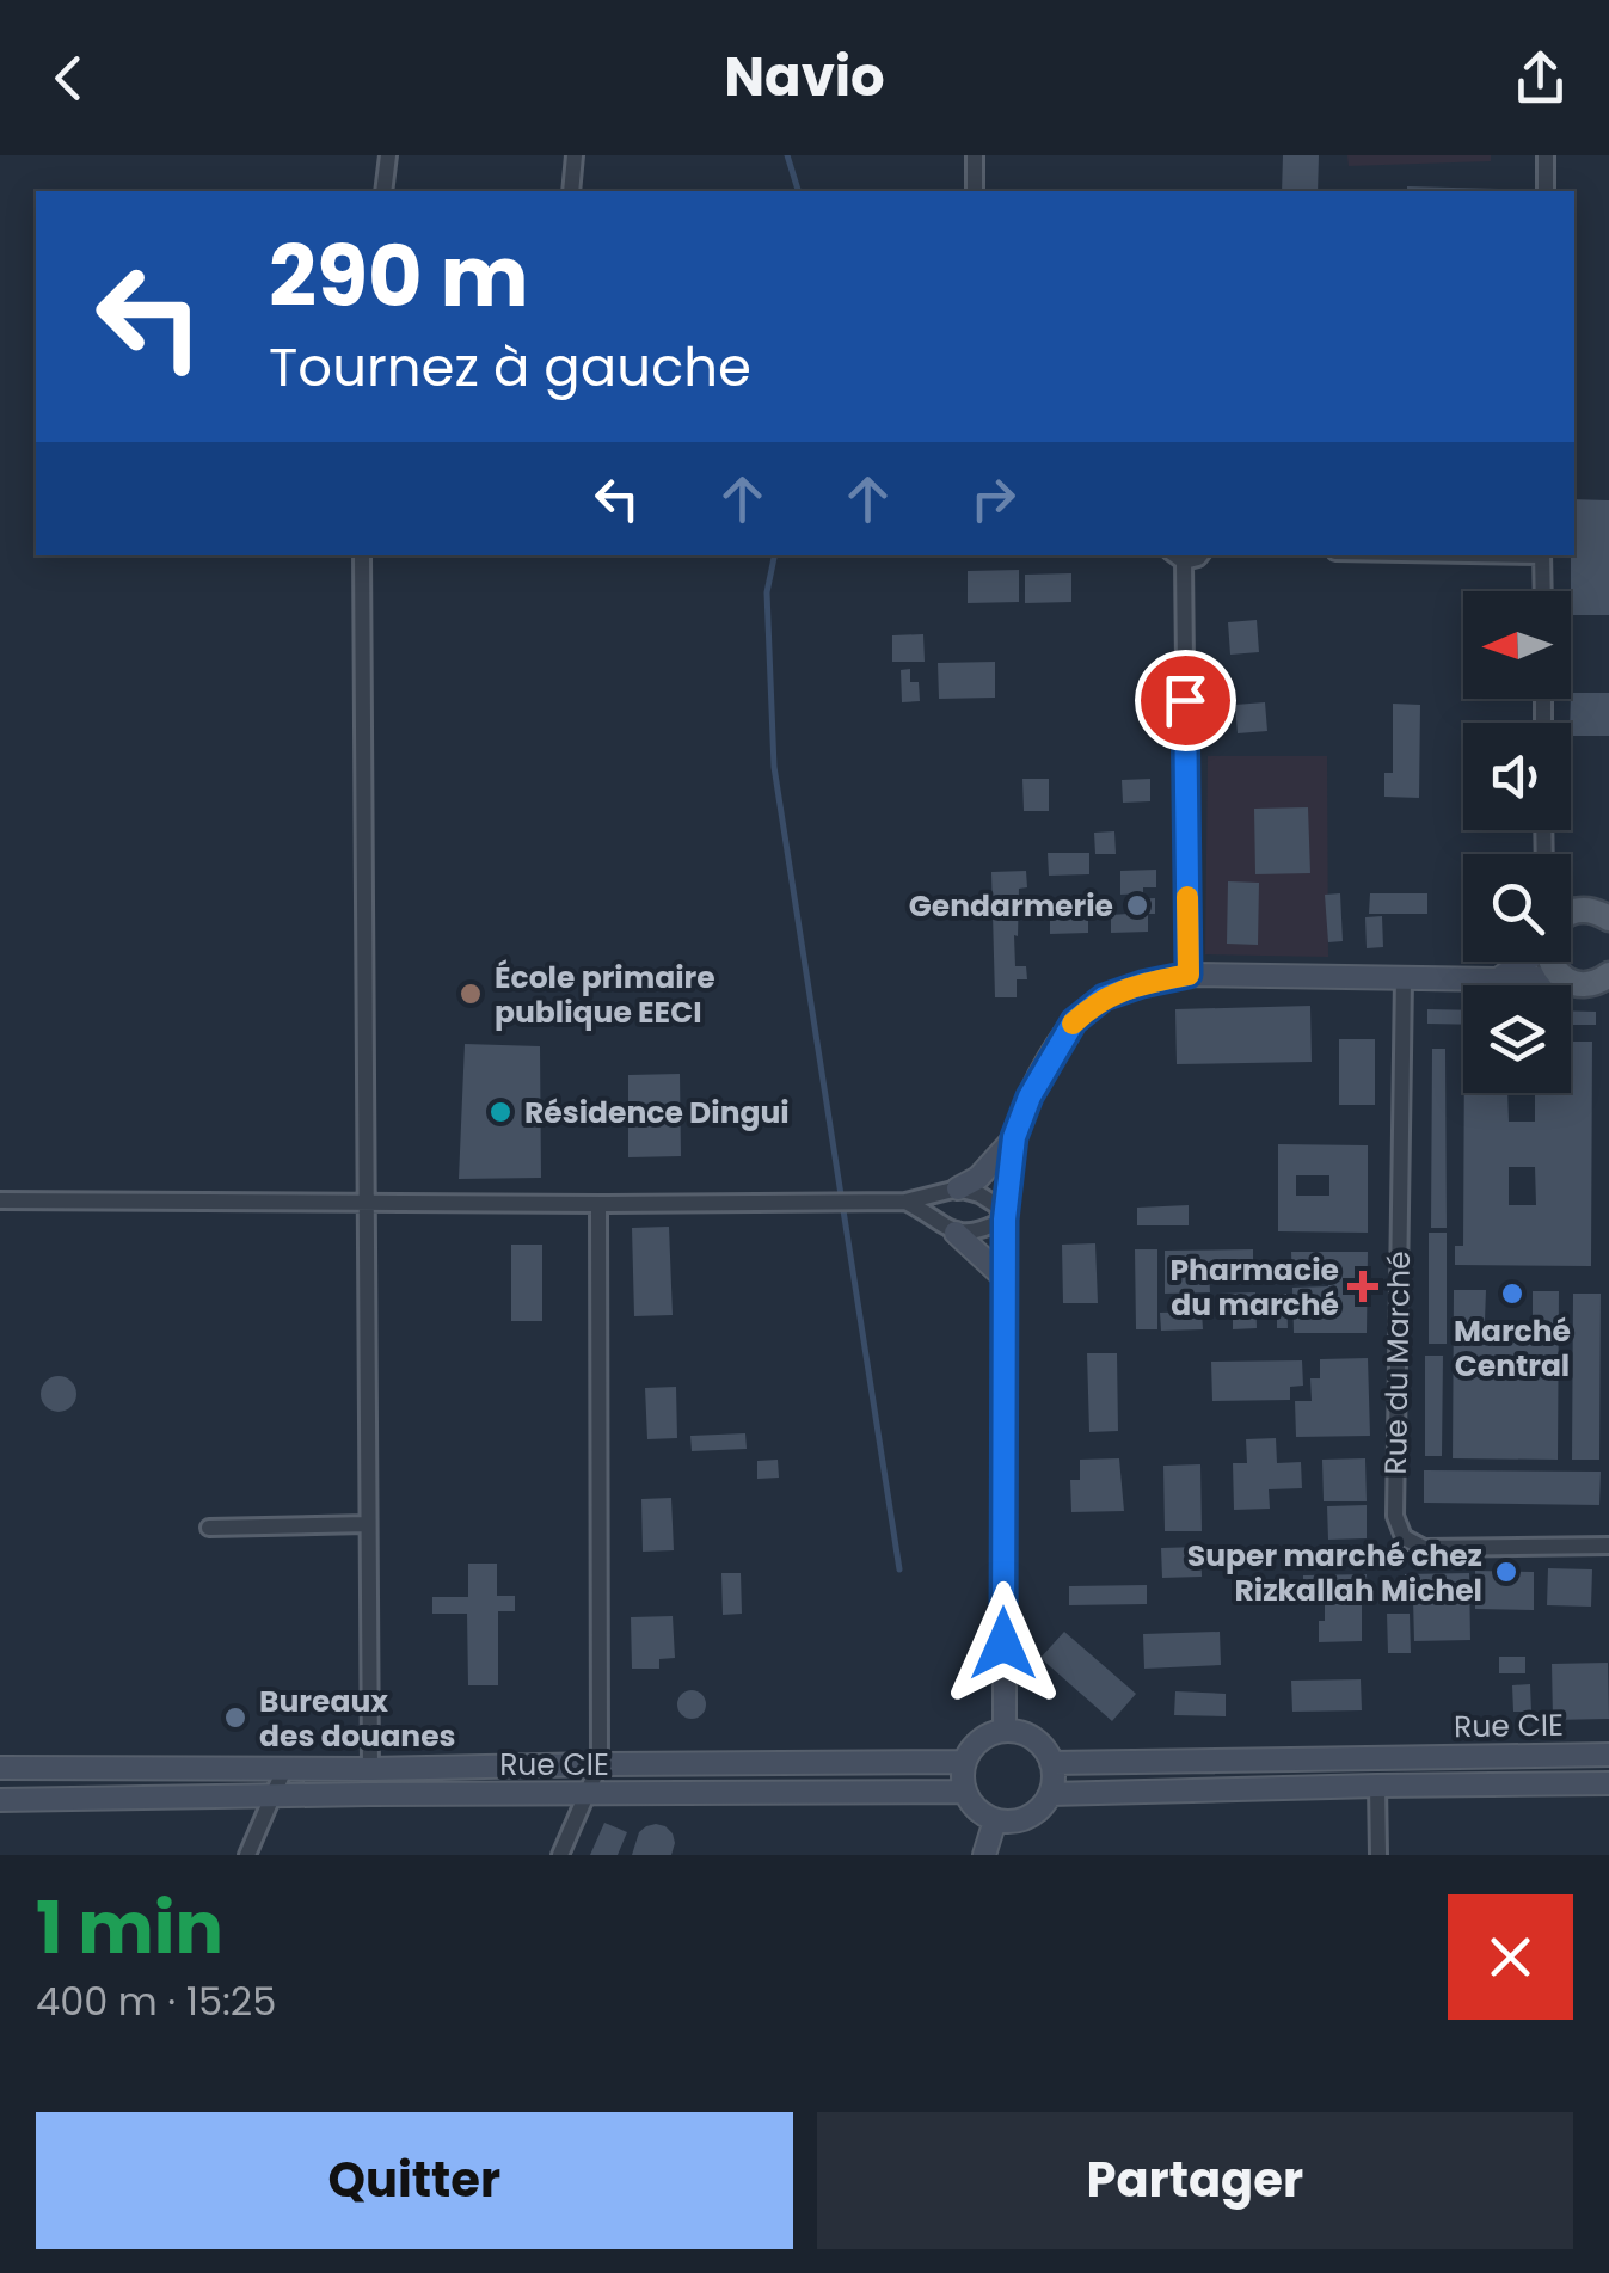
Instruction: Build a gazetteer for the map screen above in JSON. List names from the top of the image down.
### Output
{
  "streets": {
    "street": ["Rue du Marché", "Rue CIE"]
  },
  "places": {
    "other": [
      "Gendarmerie",
      "École primaire publique EECI",
      "Résidence Dingui",
      "Marché Central",
      "Super marché chez Rizkallah Michel",
      "Bureaux des douanes"
    ],
    "health": ["Pharmacie du marché"]
  },
  "north": "left",
  "page": {
    "header": "Navio",
    "turn": ["290 m", "Tournez à gauche"],
    "heading": ["1 min", "400 m · 15:25"],
    "buttons": ["Quitter", "Partager"]
  }
}
